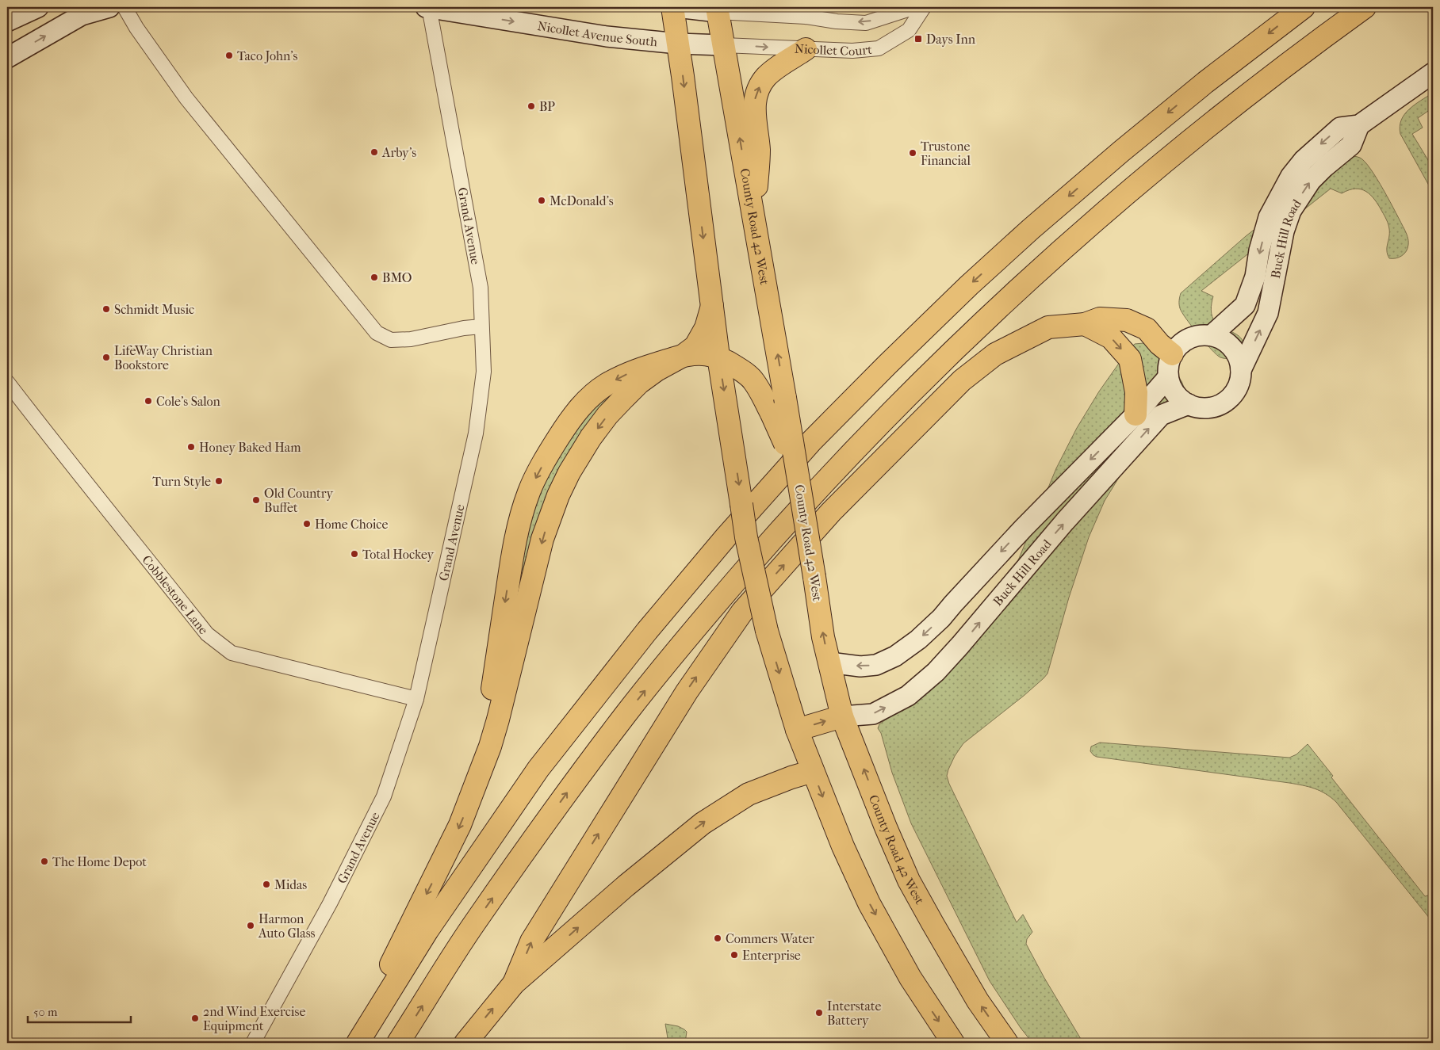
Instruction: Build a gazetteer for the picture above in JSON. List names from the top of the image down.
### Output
{
  "streets": {
    "highway": ["County Road 42 West"],
    "street": [
      "Nicollet Avenue South",
      "Nicollet Court",
      "Grand Avenue",
      "Buck Hill Road",
      "Cobblestone Lane"
    ]
  },
  "crossings": [
    ["Nicollet Avenue South", "Nicollet Court"],
    ["Nicollet Avenue South", "Grand Avenue"],
    ["Nicollet Avenue South", "County Road 42 West"],
    ["Nicollet Court", "County Road 42 West"],
    ["Grand Avenue", "Cobblestone Lane"],
    ["County Road 42 West", "Buck Hill Road"]
  ],
  "one_way": ["Nicollet Avenue South"],
  "places": {
    "transit": ["Days Inn"],
    "other": [
      "Taco John's",
      "BP",
      "Arby's",
      "Trustone Financial",
      "McDonald's",
      "BMO",
      "Schmidt Music",
      "LifeWay Christian Bookstore",
      "Cole's Salon",
      "Honey Baked Ham",
      "Turn Style",
      "Old Country Buffet",
      "Home Choice",
      "Total Hockey",
      "The Home Depot",
      "Midas",
      "Harmon Auto Glass",
      "Commers Water",
      "Enterprise",
      "Interstate Battery",
      "2nd Wind Exercise Equipment"
    ]
  },
  "scale_bar": "50 m"
}
